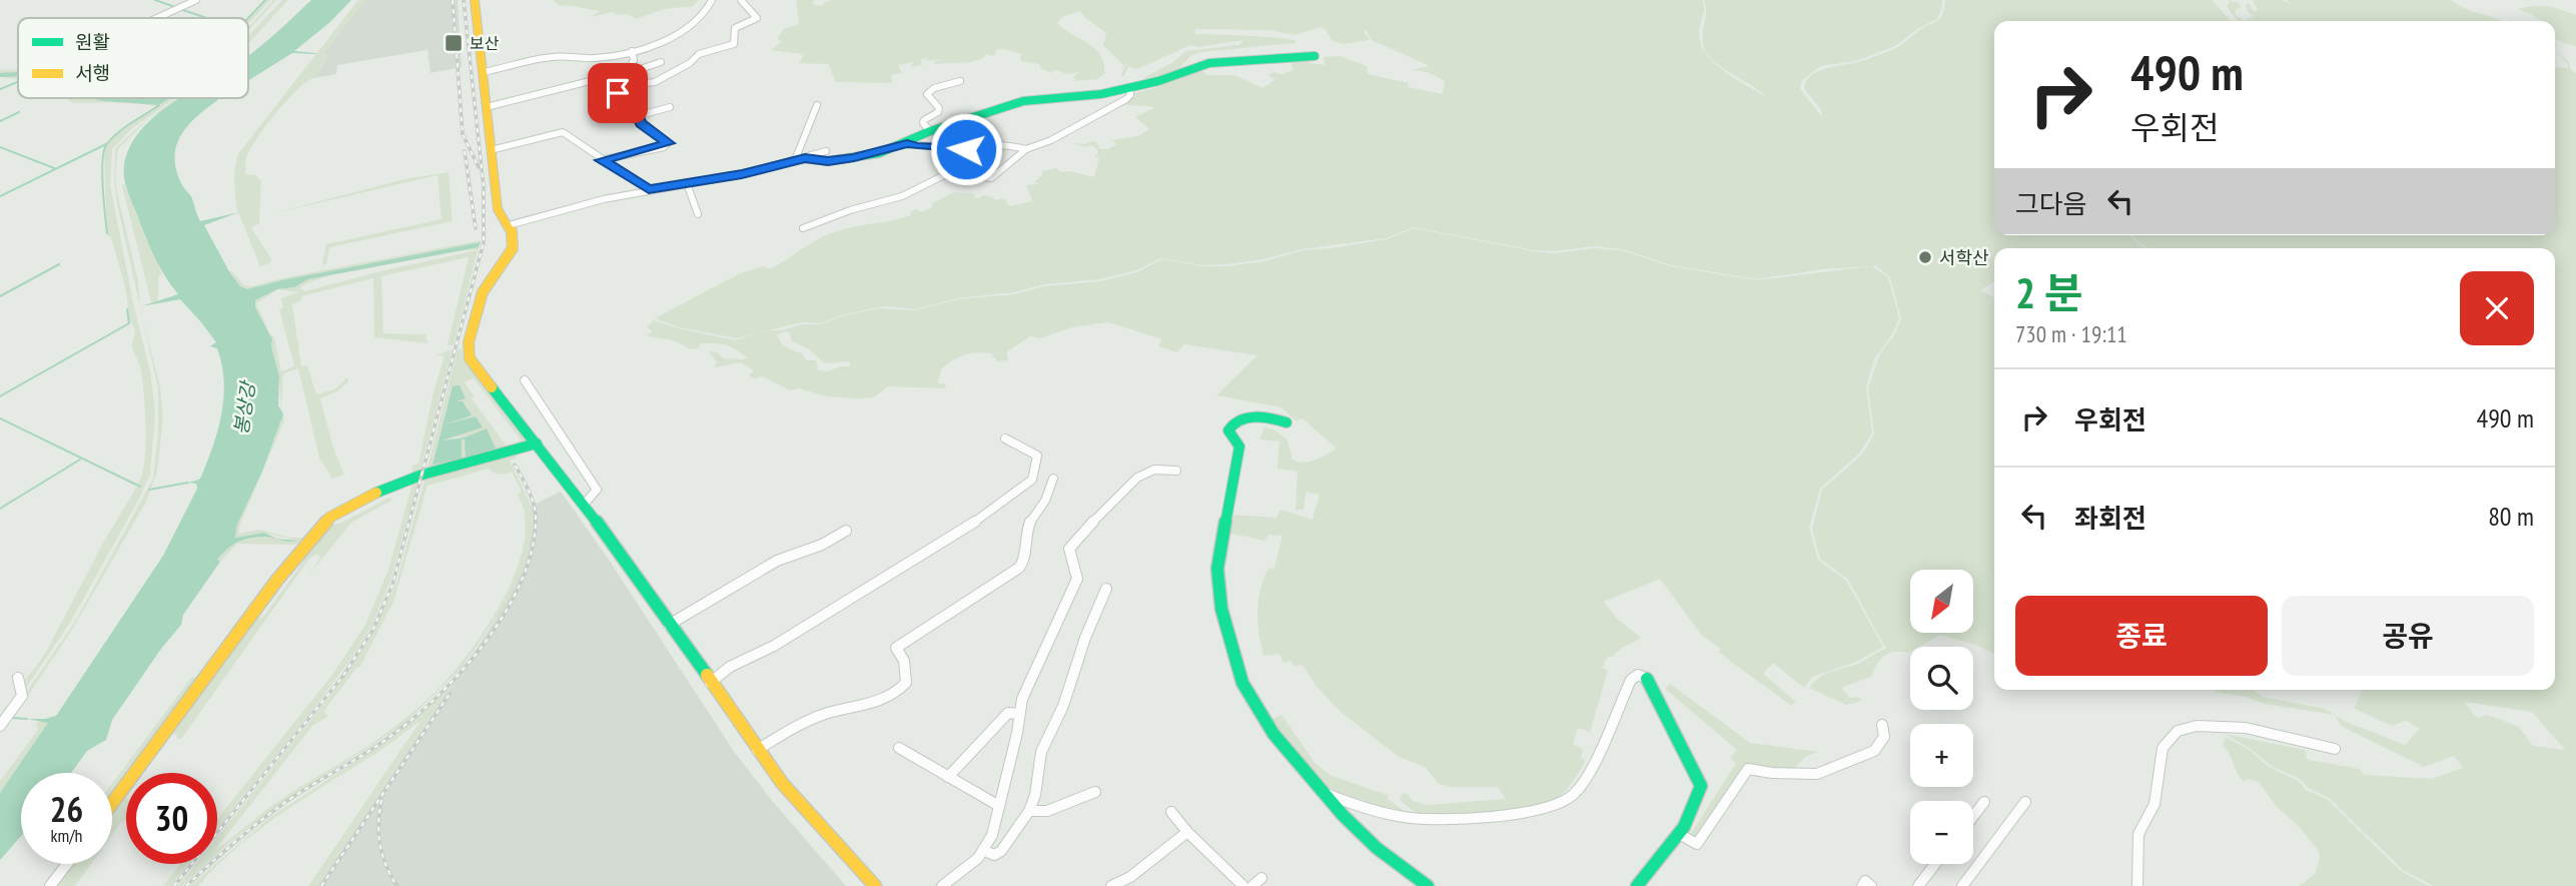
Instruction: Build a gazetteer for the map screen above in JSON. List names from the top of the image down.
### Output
{
  "water": ["봉상강"],
  "places": {
    "transit": ["보산"],
    "other": ["서학산"]
  },
  "legend": ["원활", "서행"],
  "north": "bottom left",
  "page": {
    "turn": ["490 m", "우회전"],
    "then": "그다음",
    "heading": ["2 분", "730 m · 19:11"],
    "list": [
      {
        "name": "우회전",
        "value": "490 m"
      },
      {
        "name": "좌회전",
        "value": "80 m"
      }
    ],
    "map_buttons": ["+", "−"],
    "buttons": ["종료", "공유"],
    "speed": "26 km/h",
    "limit": "30"
  }
}
